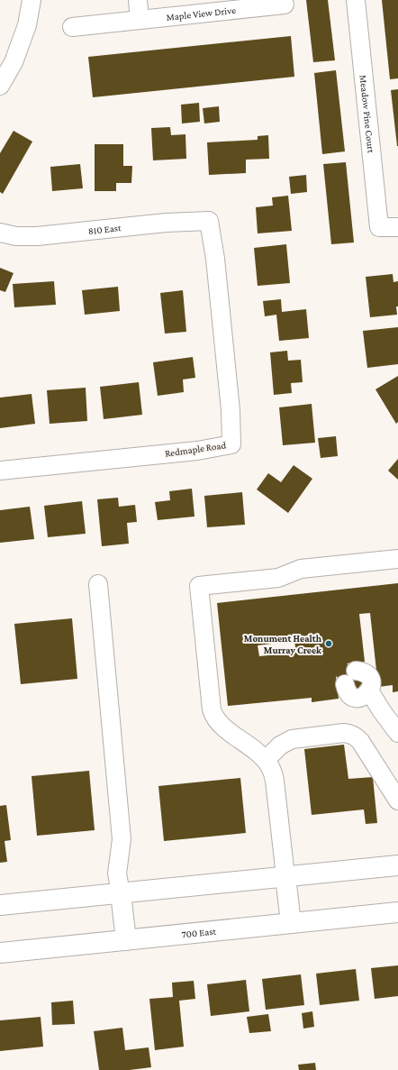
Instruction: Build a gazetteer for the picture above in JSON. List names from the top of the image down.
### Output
{
  "streets": {
    "main road": ["700 East"],
    "street": [
      "Maple View Drive",
      "Meadow Pine Court",
      "810 East",
      "Redmaple Road"
    ]
  },
  "crossings": [
    ["810 East", "Redmaple Road"]
  ],
  "places": ["Monument Health Murray Creek"]
}
